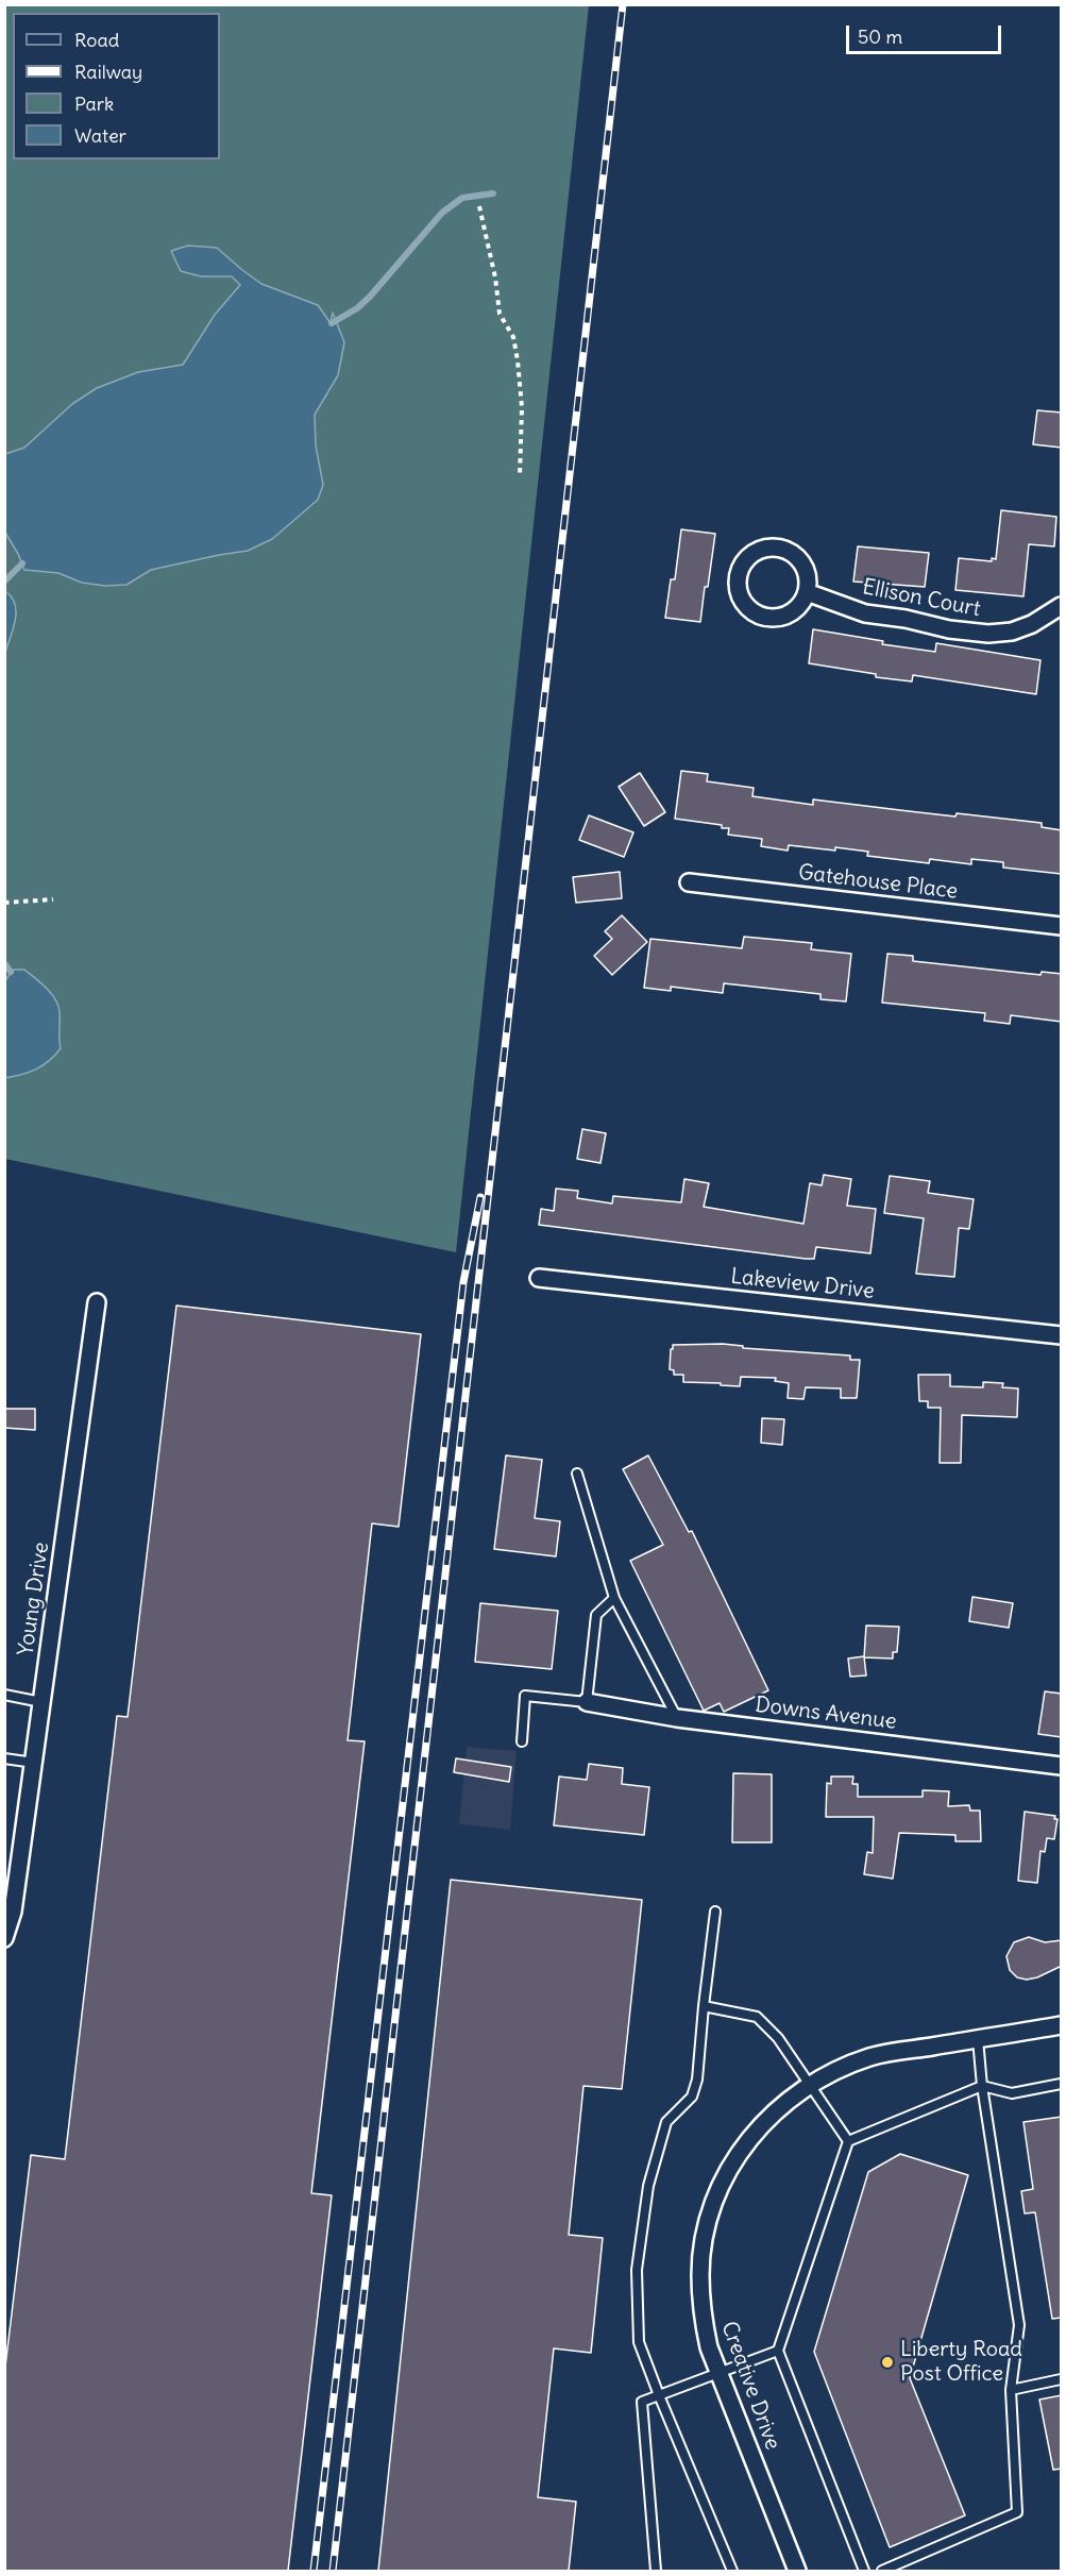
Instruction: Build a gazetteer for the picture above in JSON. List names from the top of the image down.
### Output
{
  "streets": {
    "street": [
      "Ellison Court",
      "Gatehouse Place",
      "Lakeview Drive",
      "Young Drive",
      "Downs Avenue",
      "Creative Drive"
    ]
  },
  "places": ["Liberty Road Post Office"],
  "legend": [
    "Road",
    "Railway",
    "Park",
    "Water"
  ],
  "scale_bar": "50 m"
}
